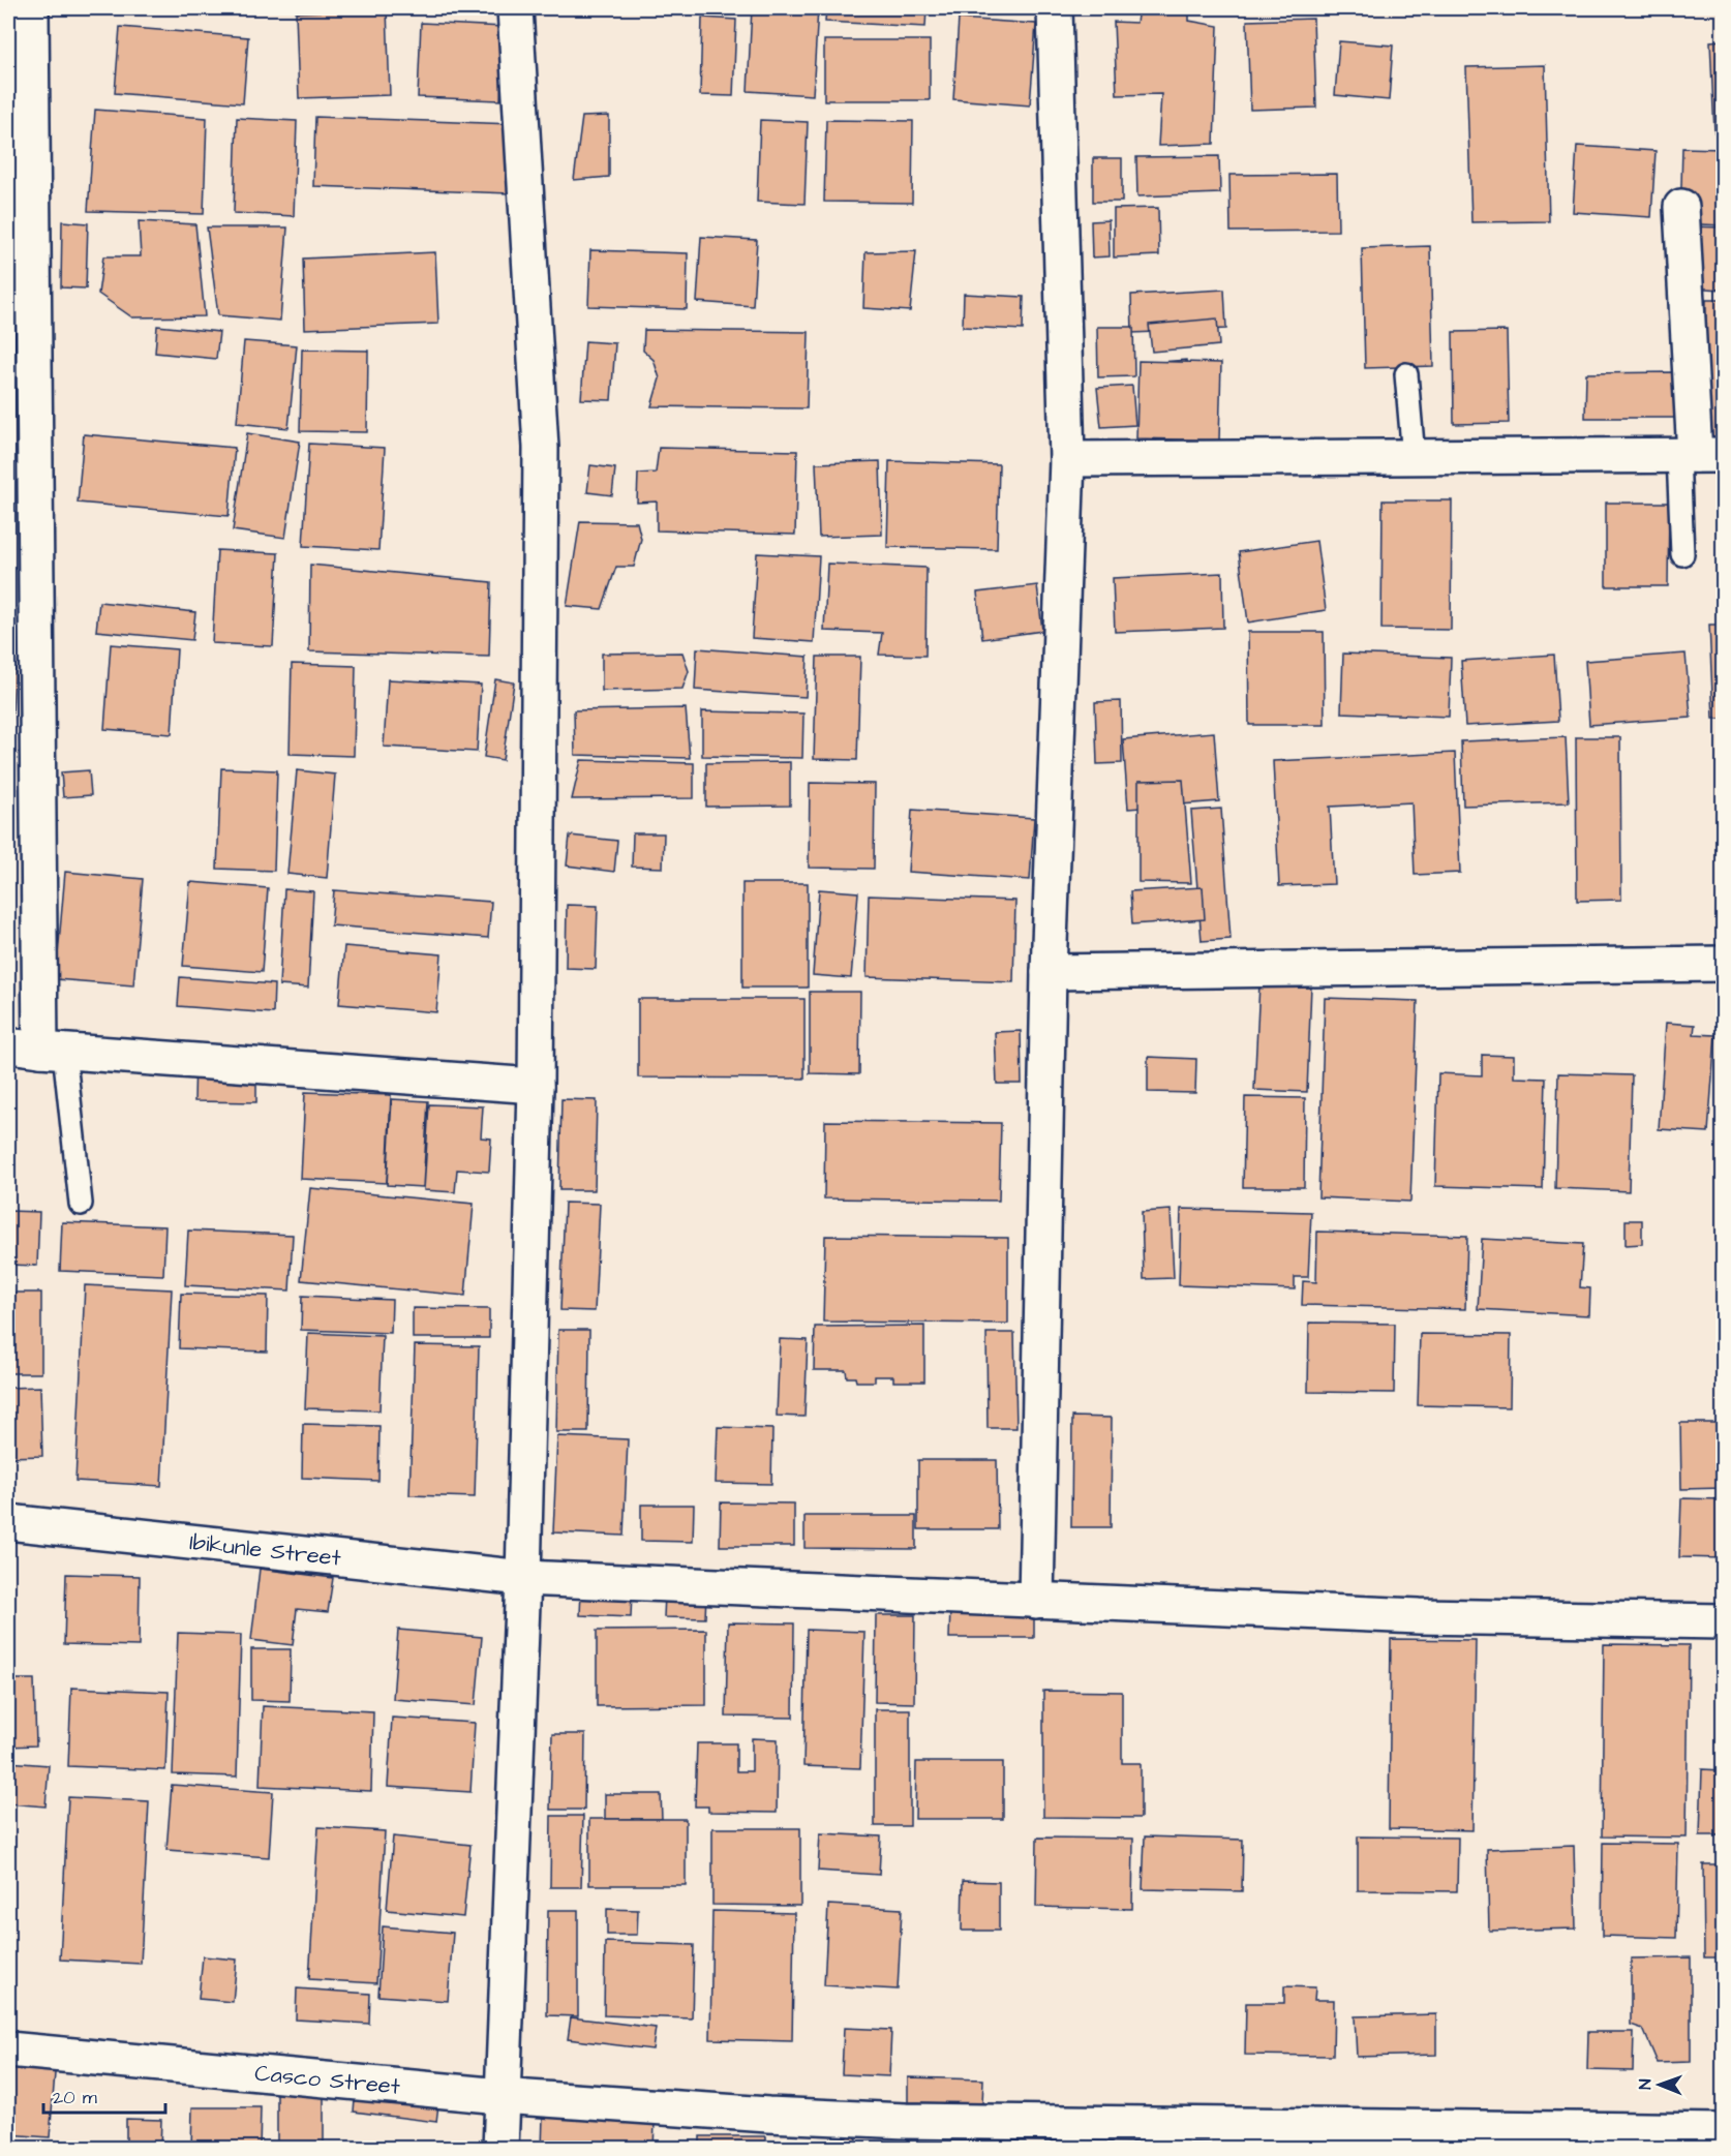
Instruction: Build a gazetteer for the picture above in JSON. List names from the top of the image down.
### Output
{
  "streets": {
    "street": ["Ibikunle Street", "Casco Street"]
  },
  "scale_bar": "20 m",
  "north": "left"
}
